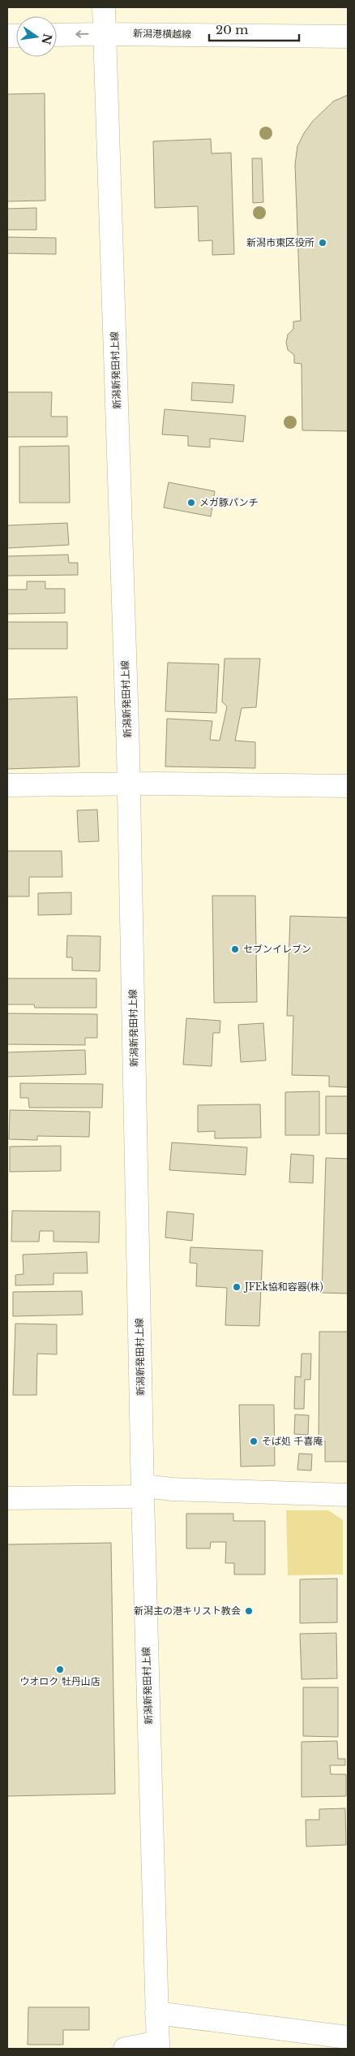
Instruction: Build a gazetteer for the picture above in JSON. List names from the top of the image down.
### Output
{
  "streets": {
    "main road": ["新潟港横越線", "新潟新発田村上線"]
  },
  "crossings": [
    ["新潟港横越線", "新潟新発田村上線"]
  ],
  "places": [
    "新潟市東区役所",
    "メガ豚パンチ",
    "セブンイレブン",
    "JFEk協和容器(株)",
    "そば処 千喜庵",
    "新潟主の港キリスト教会",
    "ウオロク 牡丹山店"
  ],
  "scale_bar": "20 m",
  "north": "right"
}
